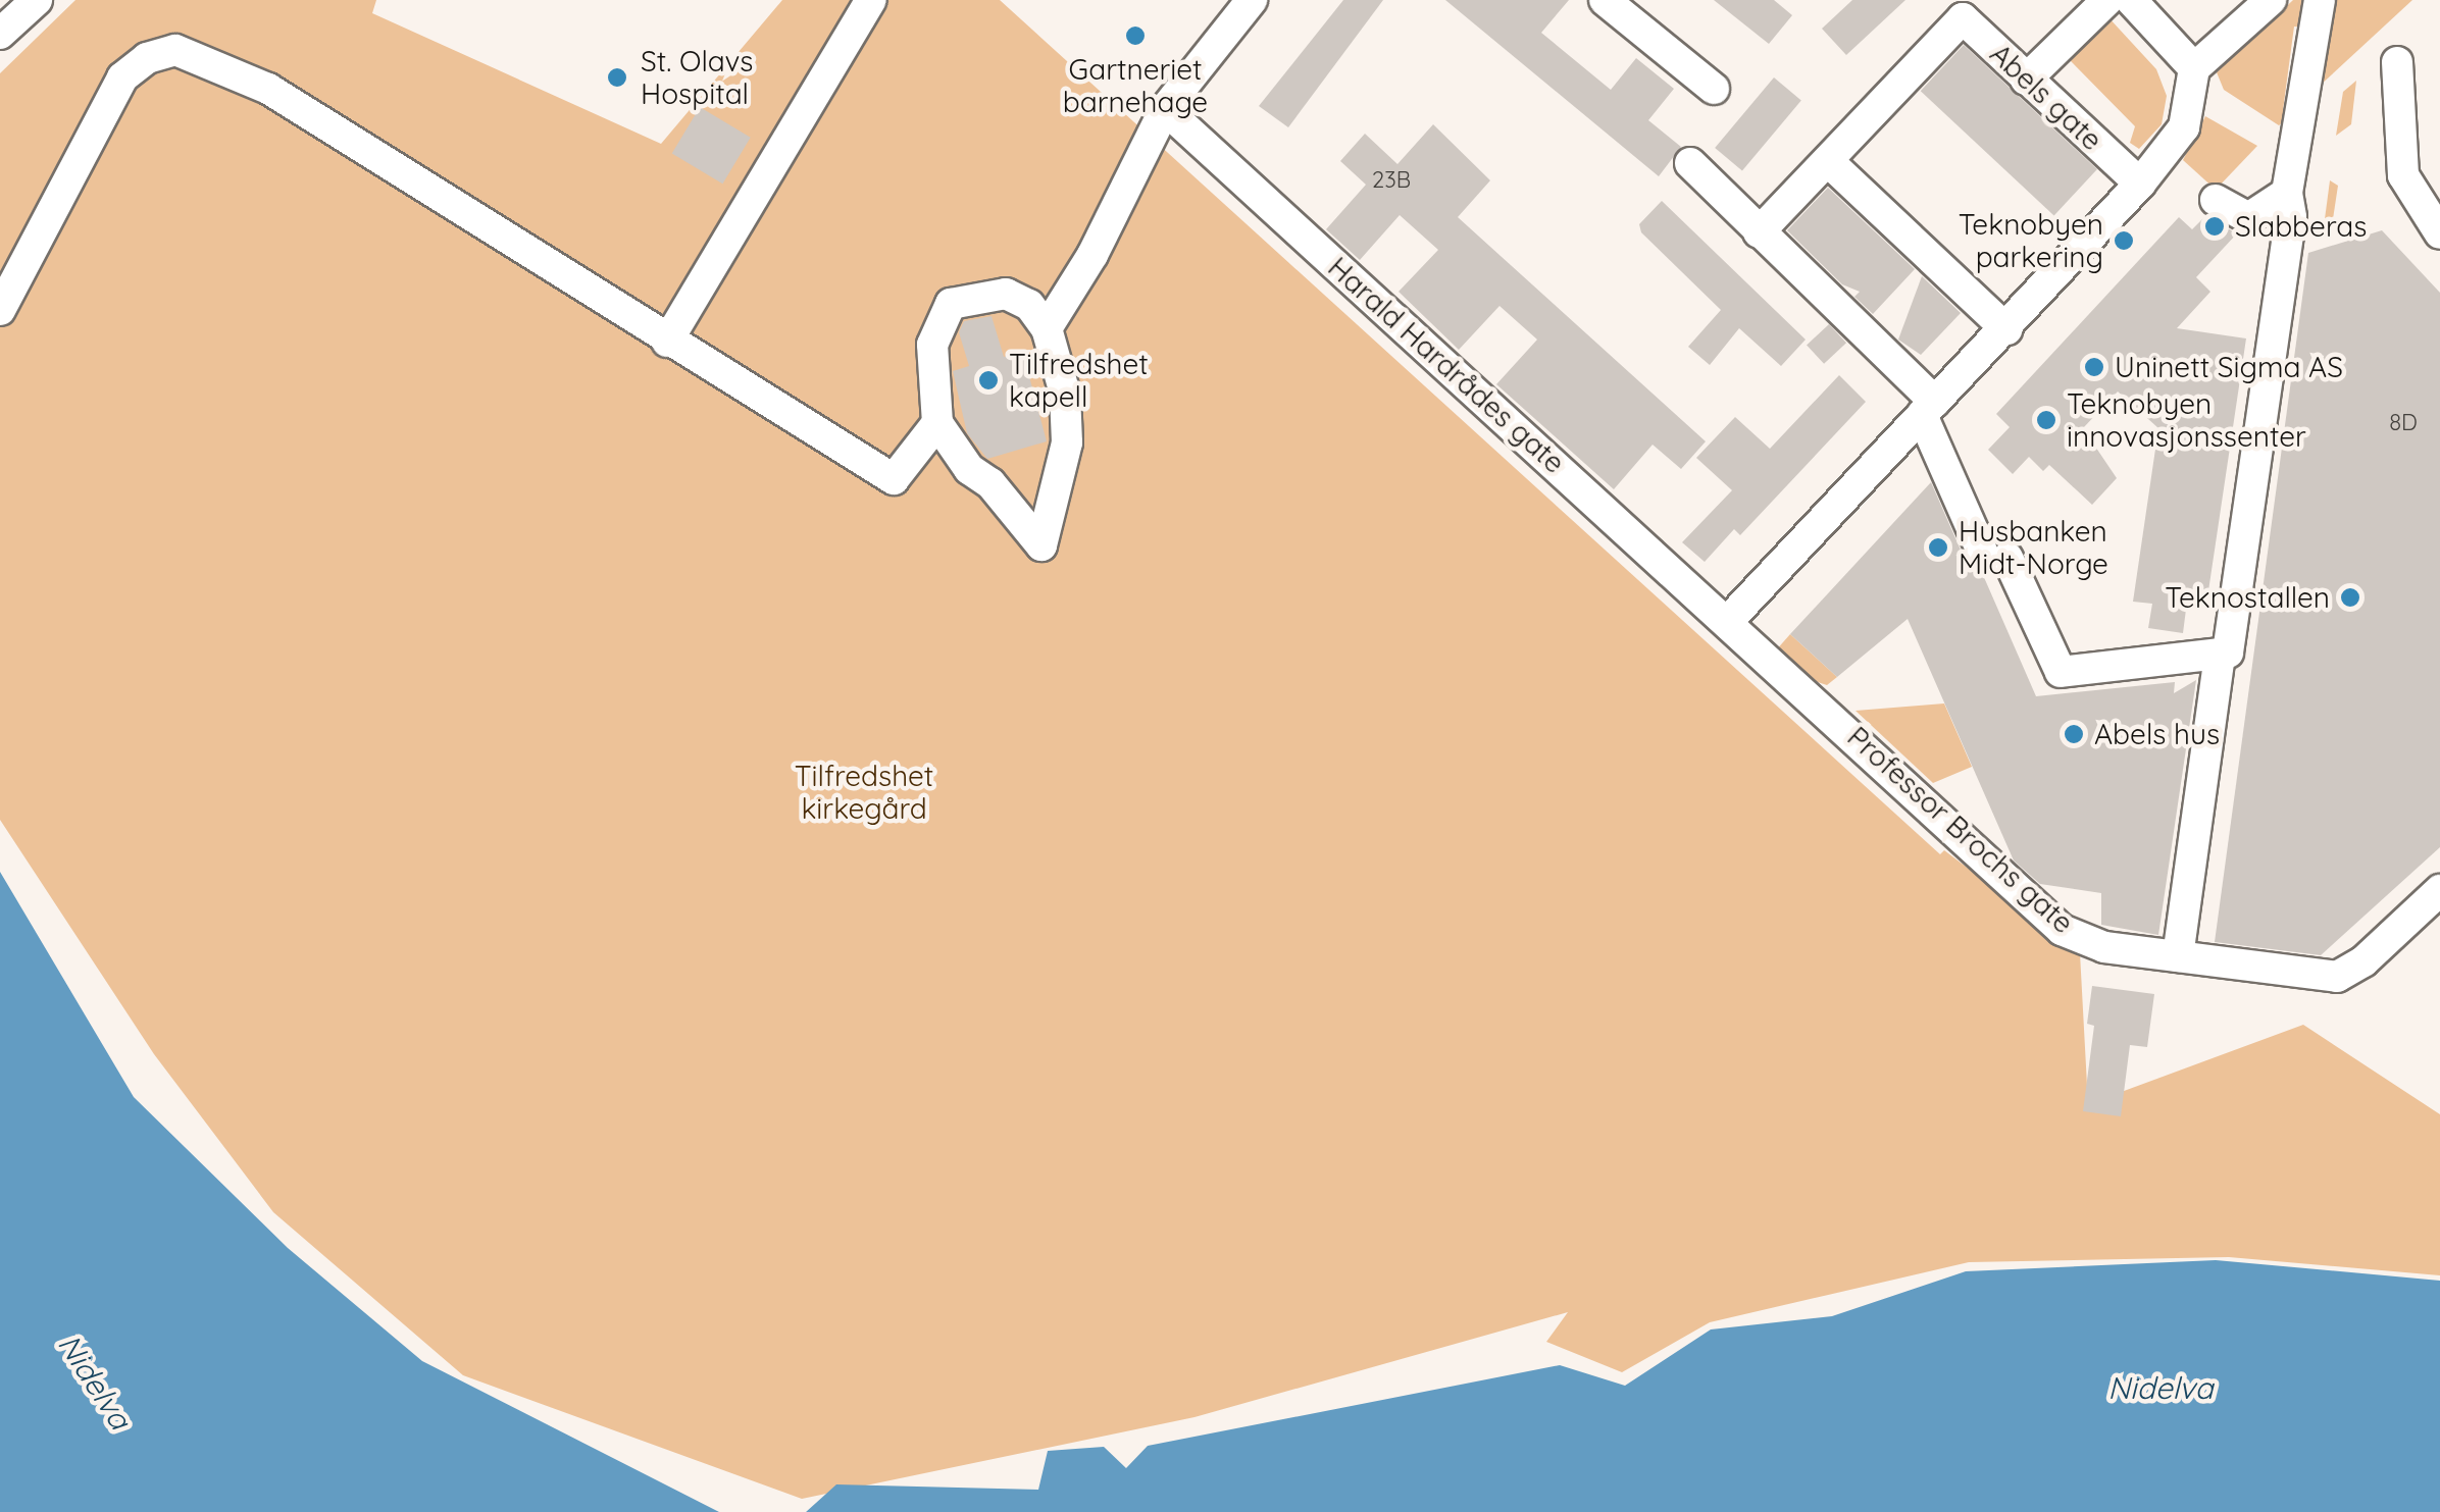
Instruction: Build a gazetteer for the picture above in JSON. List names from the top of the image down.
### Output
{
  "streets": {
    "street": ["Abels gate", "Harald Hardrådes gate", "Professor Brochs gate"]
  },
  "crossings": [
    ["Harald Hardrådes gate", "Professor Brochs gate"]
  ],
  "water": ["Nidelva"],
  "parks": ["Tilfredshet kirkegård"],
  "places": [
    "Gartneriet barnehage",
    "St. Olavs Hospital",
    "Slabberas",
    "Teknobyen parkering",
    "Uninett Sigma AS",
    "Tilfredshet kapell",
    "Teknobyen innovasjonssenter",
    "Husbanken Midt-Norge",
    "Teknostallen",
    "Abels hus"
  ],
  "house_numbers": ["23B", "8D"]
}
